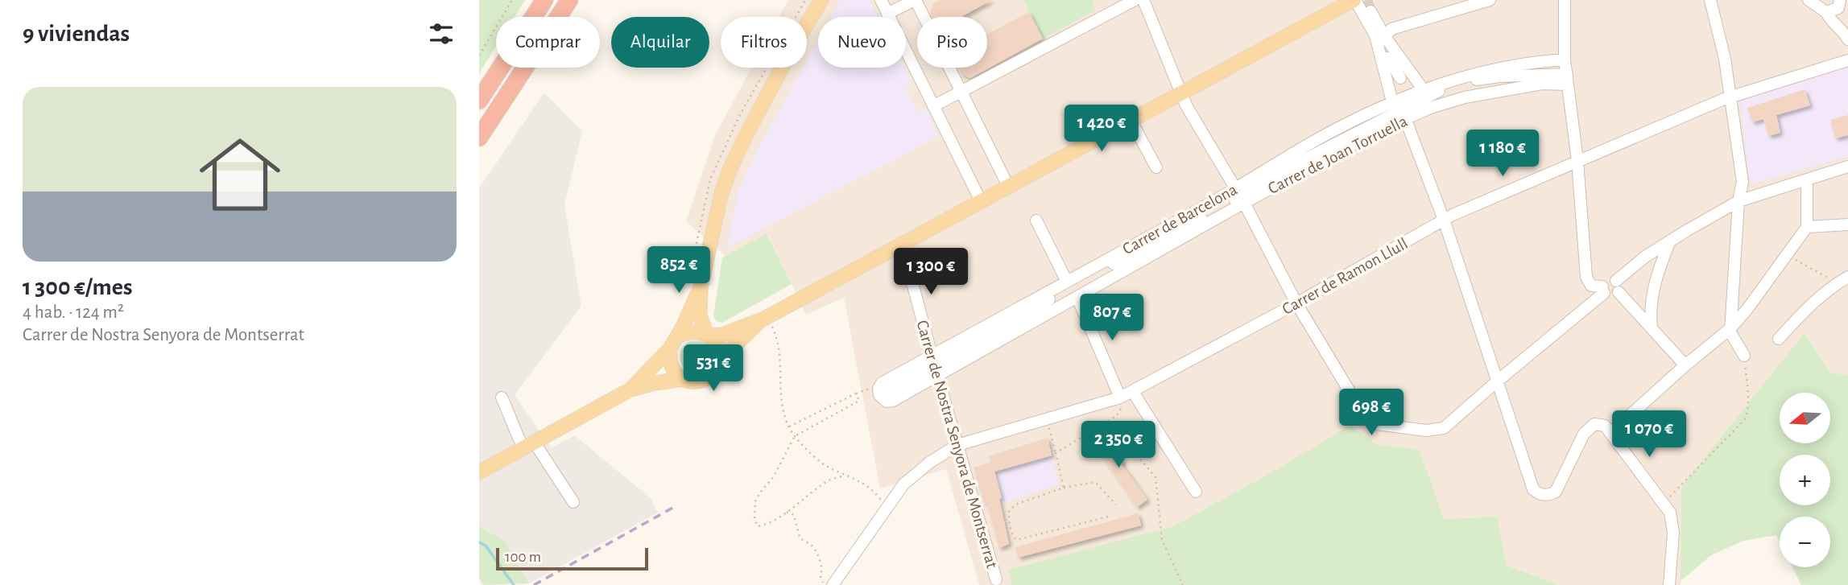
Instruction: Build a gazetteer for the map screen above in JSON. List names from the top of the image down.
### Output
{
  "streets": {
    "street": [
      "Carrer de Joan Torruella",
      "Carrer de Barcelona",
      "Carrer de Ramon Llull",
      "Carrer de Nostra Senyora de Montserrat"
    ]
  },
  "crossings": [
    ["Carrer de Joan Torruella", "Carrer de Barcelona"],
    ["Carrer de Joan Torruella", "Carrer de Nostra Senyora de Montserrat"],
    ["Carrer de Barcelona", "Carrer de Nostra Senyora de Montserrat"],
    ["Carrer de Ramon Llull", "Carrer de Nostra Senyora de Montserrat"]
  ],
  "scale_bar": "100 m",
  "north": "left",
  "page": {
    "heading": "9 viviendas",
    "chip": [
      "Comprar",
      "Alquilar",
      "Filtros",
      "Nuevo",
      "Piso"
    ],
    "list": [
      {
        "name": "1 300 €/mes",
        "note": "4 hab. · 124 m² · Carrer de Nostra Senyora de Montserrat"
      }
    ],
    "price": [
      "1 420 €",
      "1 180 €",
      "852 €",
      "1 300 €",
      "807 €",
      "531 €",
      "698 €",
      "1 070 €",
      "2 350 €"
    ],
    "map_buttons": ["+", "−"],
    "scale": "100 m"
  }
}
